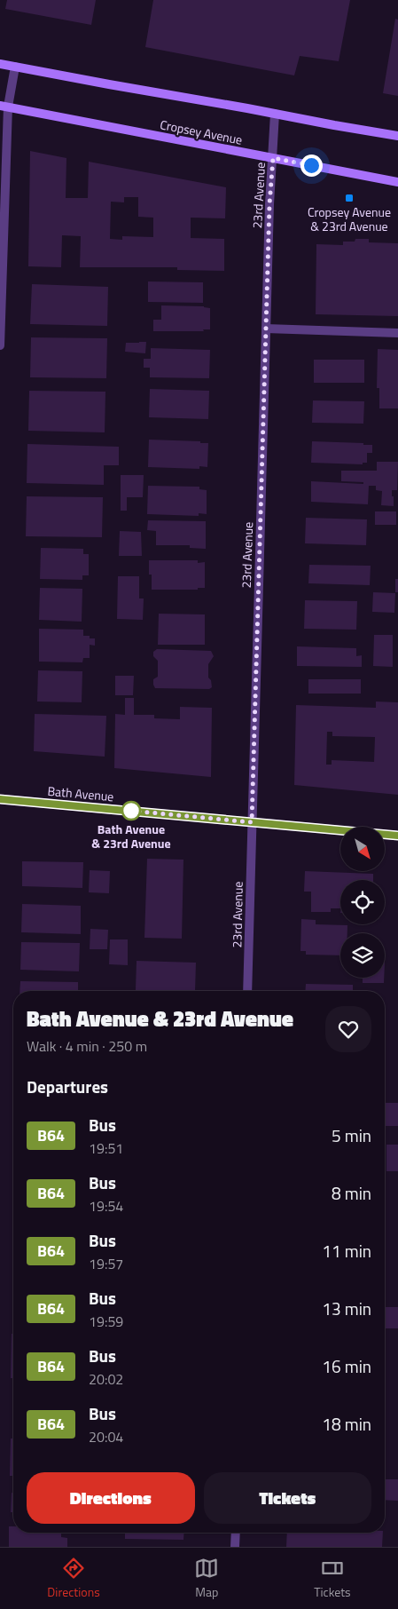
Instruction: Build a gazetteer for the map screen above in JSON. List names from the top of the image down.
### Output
{
  "streets": {
    "main road": ["Cropsey Avenue", "Bath Avenue"],
    "street": ["23rd Avenue"]
  },
  "crossings": [
    ["Cropsey Avenue", "23rd Avenue"],
    ["23rd Avenue", "Bath Avenue"]
  ],
  "places": {
    "transit": ["Cropsey Avenue & 23rd Avenue"],
    "other": ["Bath Avenue & 23rd Avenue"]
  },
  "lines": ["bus line B64"],
  "north": "bottom right",
  "page": {
    "heading": [
      ["Bath Avenue & 23rd Avenue", "Walk · 4 min · 250 m"],
      "Departures"
    ],
    "list": [
      {
        "mark": "B64",
        "name": "Bus",
        "note": "19:51",
        "value": "5 min"
      },
      {
        "mark": "B64",
        "name": "Bus",
        "note": "19:54",
        "value": "8 min"
      },
      {
        "mark": "B64",
        "name": "Bus",
        "note": "19:57",
        "value": "11 min"
      },
      {
        "mark": "B64",
        "name": "Bus",
        "note": "19:59",
        "value": "13 min"
      },
      {
        "mark": "B64",
        "name": "Bus",
        "note": "20:02",
        "value": "16 min"
      },
      {
        "mark": "B64",
        "name": "Bus",
        "note": "20:04",
        "value": "18 min"
      }
    ],
    "buttons": ["Directions", "Tickets"],
    "tabs": ["Directions", "Map", "Tickets"]
  }
}
